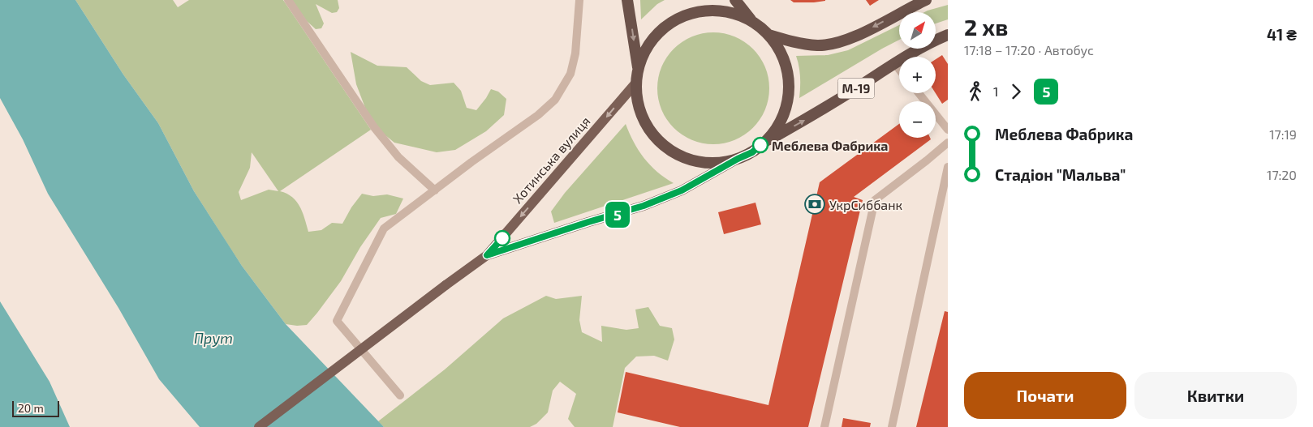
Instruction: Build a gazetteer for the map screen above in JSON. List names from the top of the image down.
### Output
{
  "streets": {
    "highway": ["М-19"],
    "main road": ["Хотинська вулиця"]
  },
  "crossings": [
    ["М-19", "Хотинська вулиця"]
  ],
  "water": ["Прут"],
  "places": {
    "other": ["Меблева Фабрика"],
    "bank": ["УкрСиббанк"]
  },
  "lines": ["bus line 5"],
  "scale_bar": "20 m",
  "north": "top right",
  "page": {
    "on_map": "5",
    "heading": ["2 хв", "17:18 – 17:20 · Автобус", "41 ₴"],
    "map_buttons": ["+", "−"],
    "legs": ["1", "5"],
    "list": [
      {
        "name": "Меблева Фабрика",
        "value": "17:19"
      },
      {
        "name": "Стадіон \"Мальва\"",
        "value": "17:20"
      }
    ],
    "buttons": ["Почати", "Квитки"],
    "scale": "20 m"
  }
}
